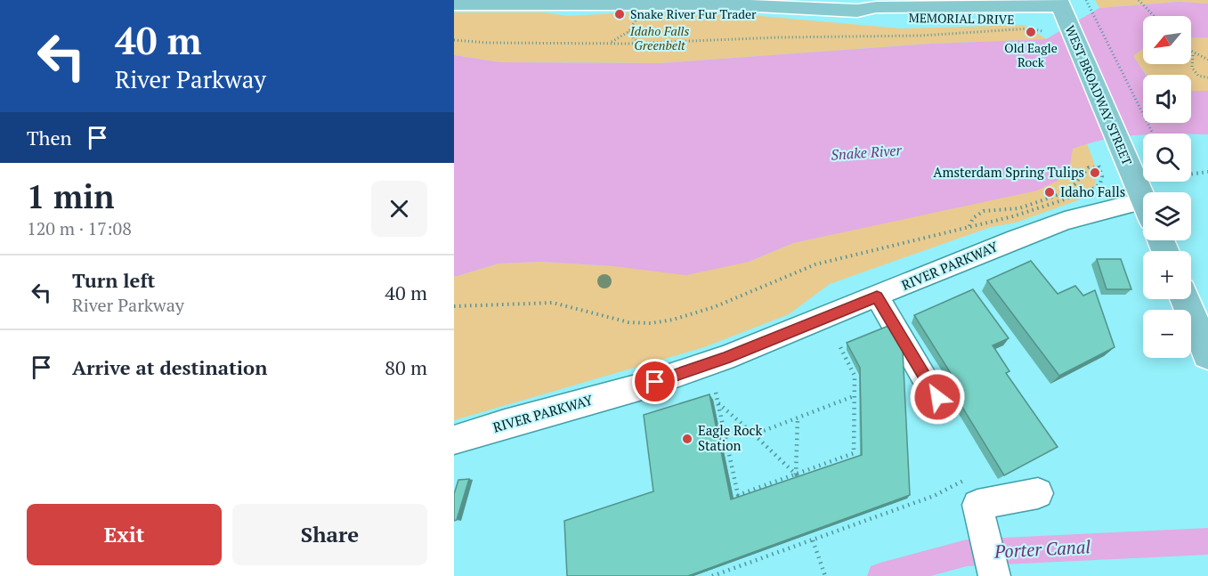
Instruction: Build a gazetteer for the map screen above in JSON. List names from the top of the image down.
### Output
{
  "streets": {
    "main road": ["MEMORIAL DRIVE", "WEST BROADWAY STREET"],
    "street": ["RIVER PARKWAY"]
  },
  "crossings": [
    ["MEMORIAL DRIVE", "WEST BROADWAY STREET"]
  ],
  "water": ["Snake River", "Porter Canal"],
  "parks": ["Idaho Falls Greenbelt"],
  "places": [
    "Snake River Fur Trader",
    "Old Eagle Rock",
    "Amsterdam Spring Tulips",
    "Idaho Falls",
    "Eagle Rock Station"
  ],
  "north": "bottom left",
  "page": {
    "turn": ["40 m", "River Parkway"],
    "map_buttons": ["+", "−"],
    "then": "Then",
    "heading": ["1 min", "120 m · 17:08"],
    "list": [
      {
        "name": "Turn left",
        "note": "River Parkway",
        "value": "40 m"
      },
      {
        "name": "Arrive at destination",
        "value": "80 m"
      }
    ],
    "buttons": ["Exit", "Share"]
  }
}
